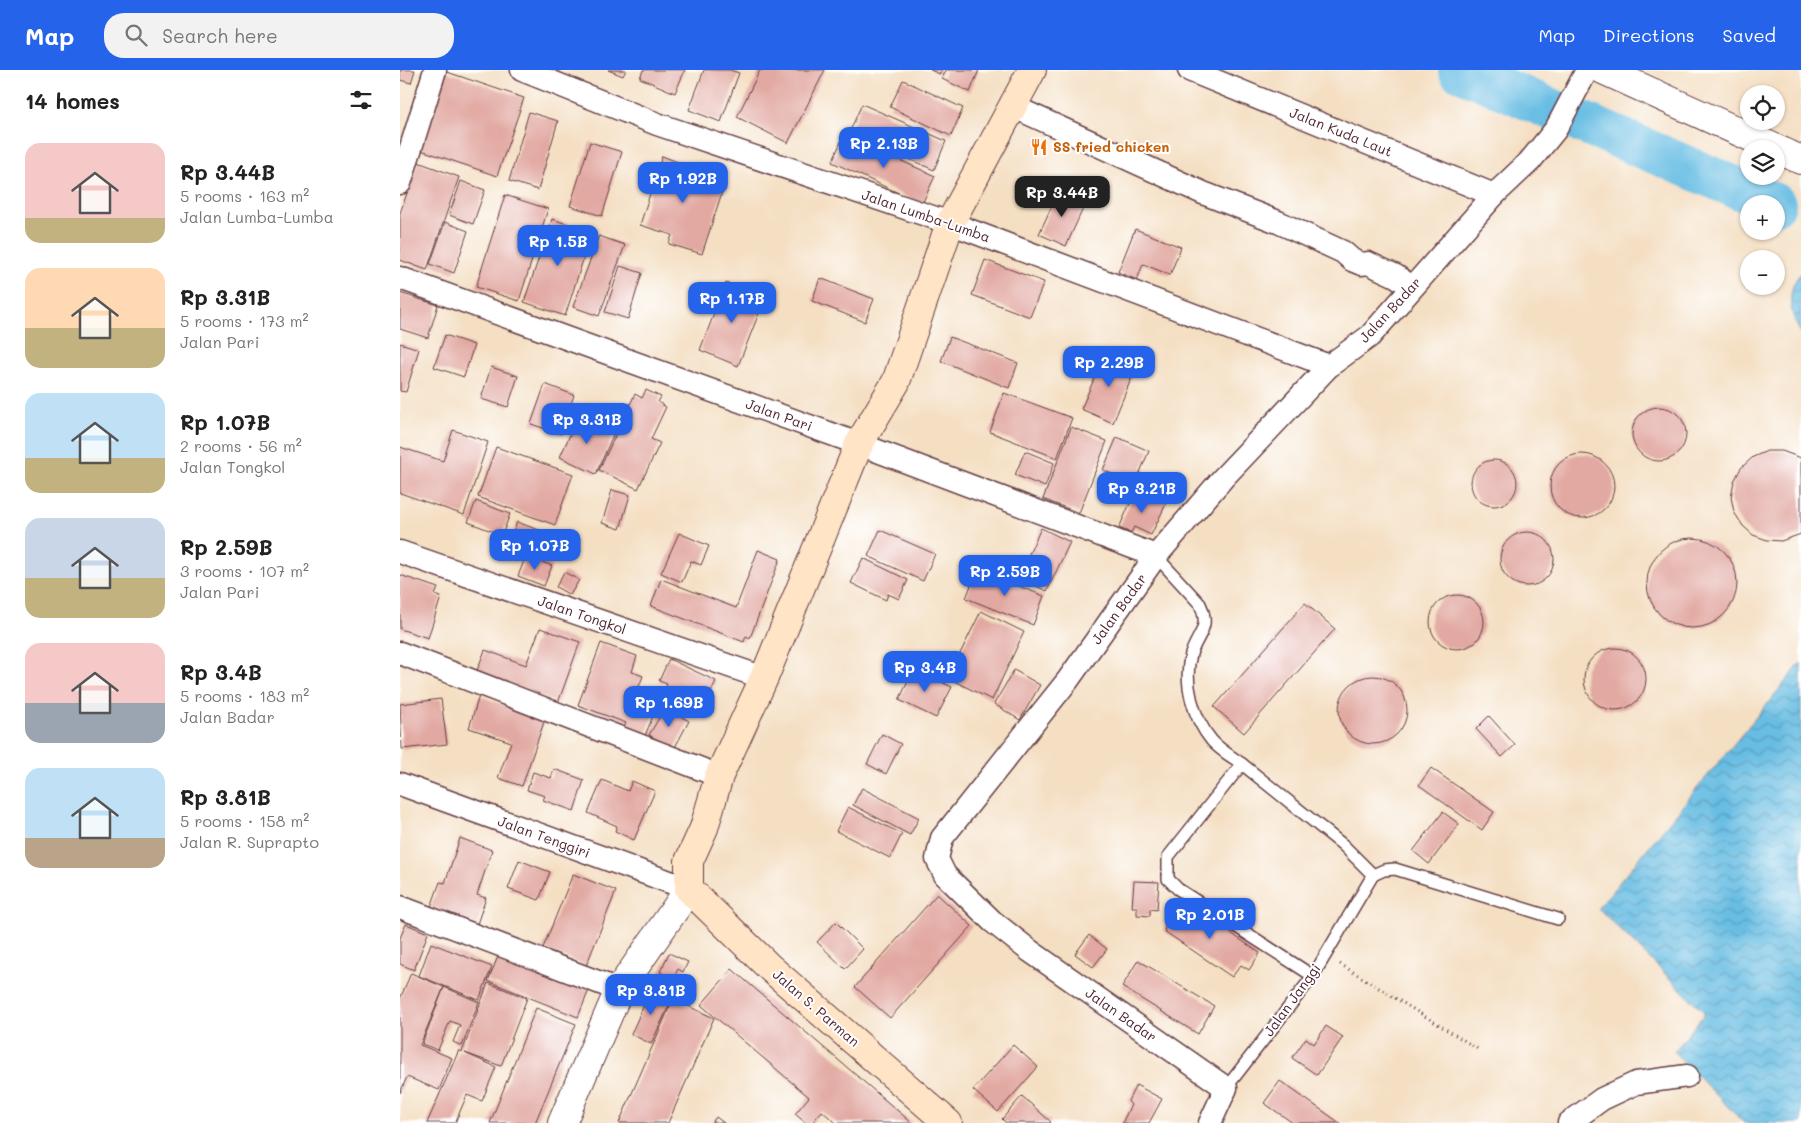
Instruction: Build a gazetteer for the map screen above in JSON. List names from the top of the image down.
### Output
{
  "streets": {
    "main road": ["Jalan S. Parman"],
    "street": [
      "Jalan Kuda Laut",
      "Jalan Lumba-Lumba",
      "Jalan Badar",
      "Jalan Pari",
      "Jalan Tongkol",
      "Jalan Tenggiri",
      "Jalan Janggi"
    ]
  },
  "crossings": [
    ["Jalan Kuda Laut", "Jalan Badar"],
    ["Jalan Lumba-Lumba", "Jalan Badar"],
    ["Jalan Badar", "Jalan Pari"],
    ["Jalan Badar", "Jalan Janggi"],
    ["Jalan Tenggiri", "Jalan S. Parman"]
  ],
  "places": {
    "restaurant": ["SS fried chicken"]
  },
  "page": {
    "header": "Map",
    "search": "Search here",
    "nav": ["Map", "Directions", "Saved"],
    "heading": "14 homes",
    "map_buttons": ["+", "−"],
    "price": [
      "Rp 2.13B",
      "Rp 1.92B",
      "Rp 3.44B",
      "Rp 1.5B",
      "Rp 1.17B",
      "Rp 2.29B",
      "Rp 3.31B",
      "Rp 3.21B",
      "Rp 1.07B",
      "Rp 2.59B",
      "Rp 3.4B",
      "Rp 1.69B",
      "Rp 2.01B",
      "Rp 3.81B"
    ],
    "list": [
      {
        "name": "Rp 3.44B",
        "note": "5 rooms · 163 m² · Jalan Lumba-Lumba"
      },
      {
        "name": "Rp 3.31B",
        "note": "5 rooms · 173 m² · Jalan Pari"
      },
      {
        "name": "Rp 1.07B",
        "note": "2 rooms · 56 m² · Jalan Tongkol"
      },
      {
        "name": "Rp 2.59B",
        "note": "3 rooms · 107 m² · Jalan Pari"
      },
      {
        "name": "Rp 3.4B",
        "note": "5 rooms · 183 m² · Jalan Badar"
      },
      {
        "name": "Rp 3.81B",
        "note": "5 rooms · 158 m² · Jalan R. Suprapto"
      }
    ]
  }
}
